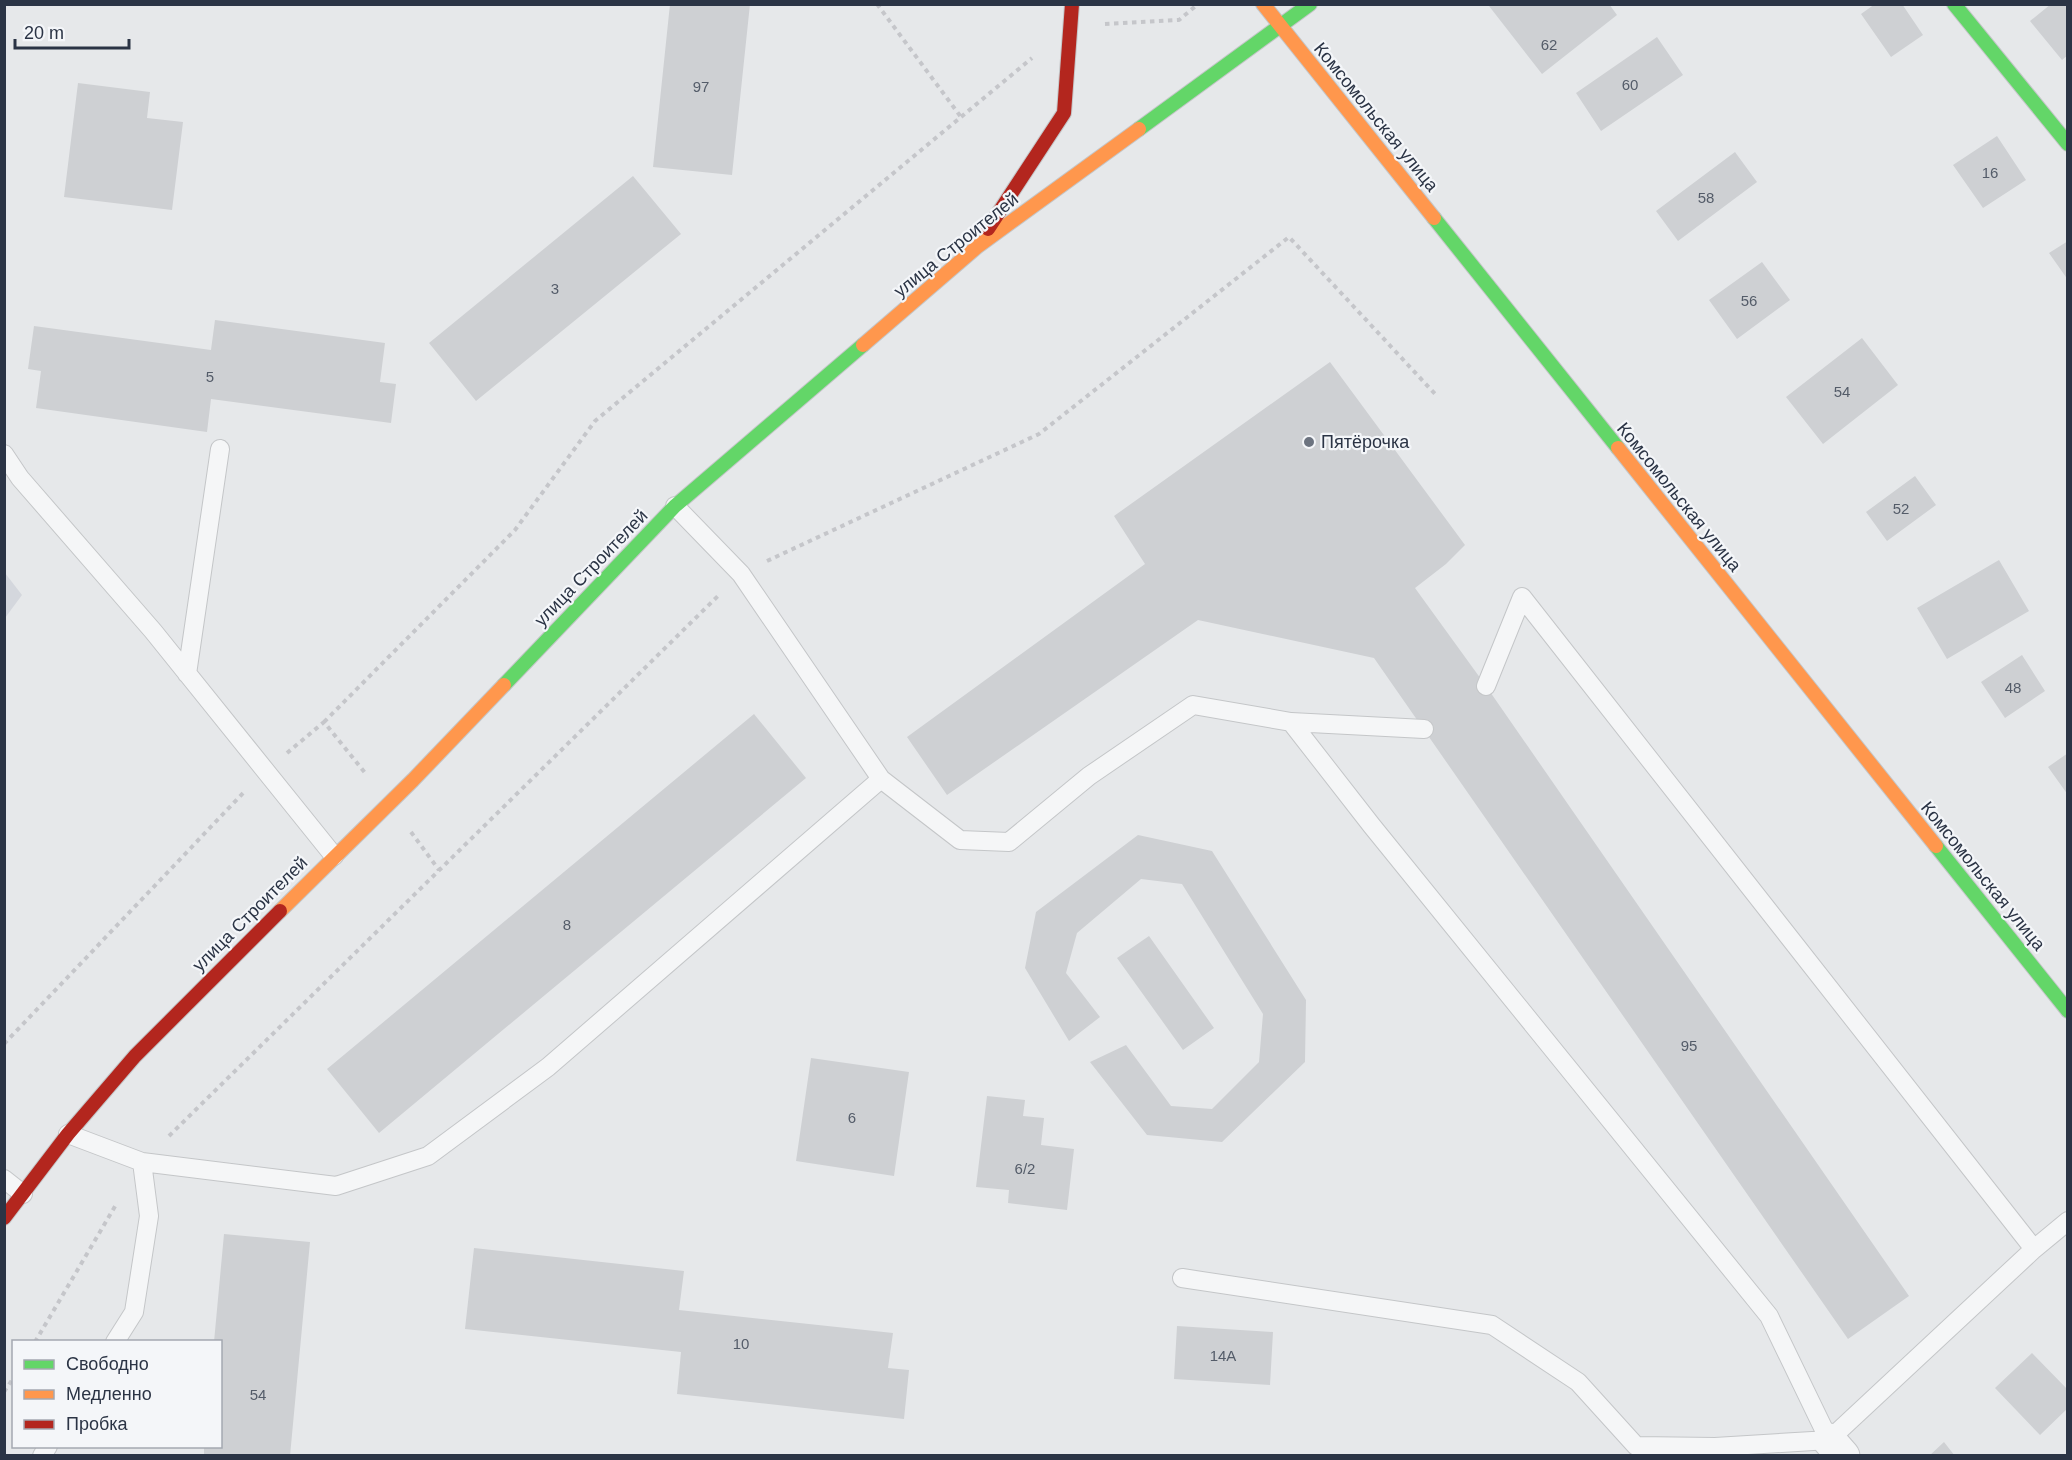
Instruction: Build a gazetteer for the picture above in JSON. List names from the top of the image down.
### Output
{
  "streets": {
    "main road": ["Комсомольская улица", "улица Строителей"]
  },
  "crossings": [
    ["Комсомольская улица", "улица Строителей"]
  ],
  "places": ["Пятёрочка"],
  "house_numbers": [
    "62",
    "60",
    "97",
    "16",
    "58",
    "3",
    "56",
    "5",
    "54",
    "52",
    "48",
    "8",
    "95",
    "6",
    "6/2",
    "10",
    "14А",
    "54"
  ],
  "legend": ["Свободно", "Медленно", "Пробка"],
  "scale_bar": "20 m"
}
